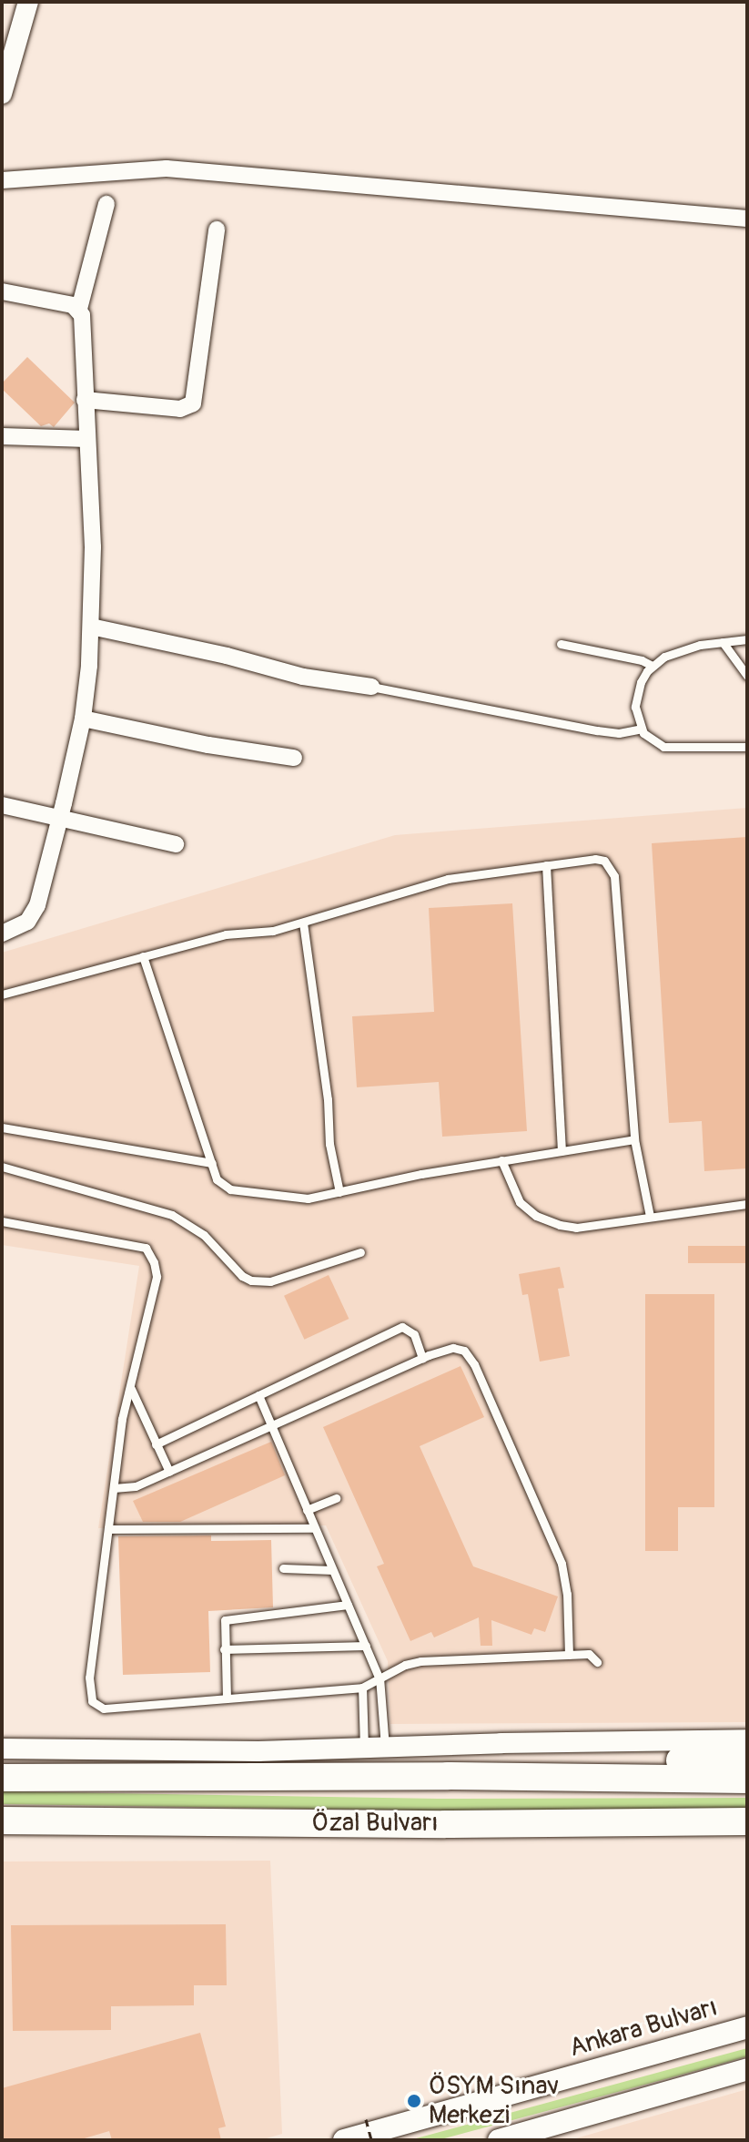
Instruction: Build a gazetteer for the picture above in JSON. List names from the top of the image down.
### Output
{
  "streets": {
    "highway": ["Özal Bulvarı"],
    "main road": ["Ankara Bulvarı"]
  },
  "places": ["ÖSYM Sınav Merkezi"]
}
